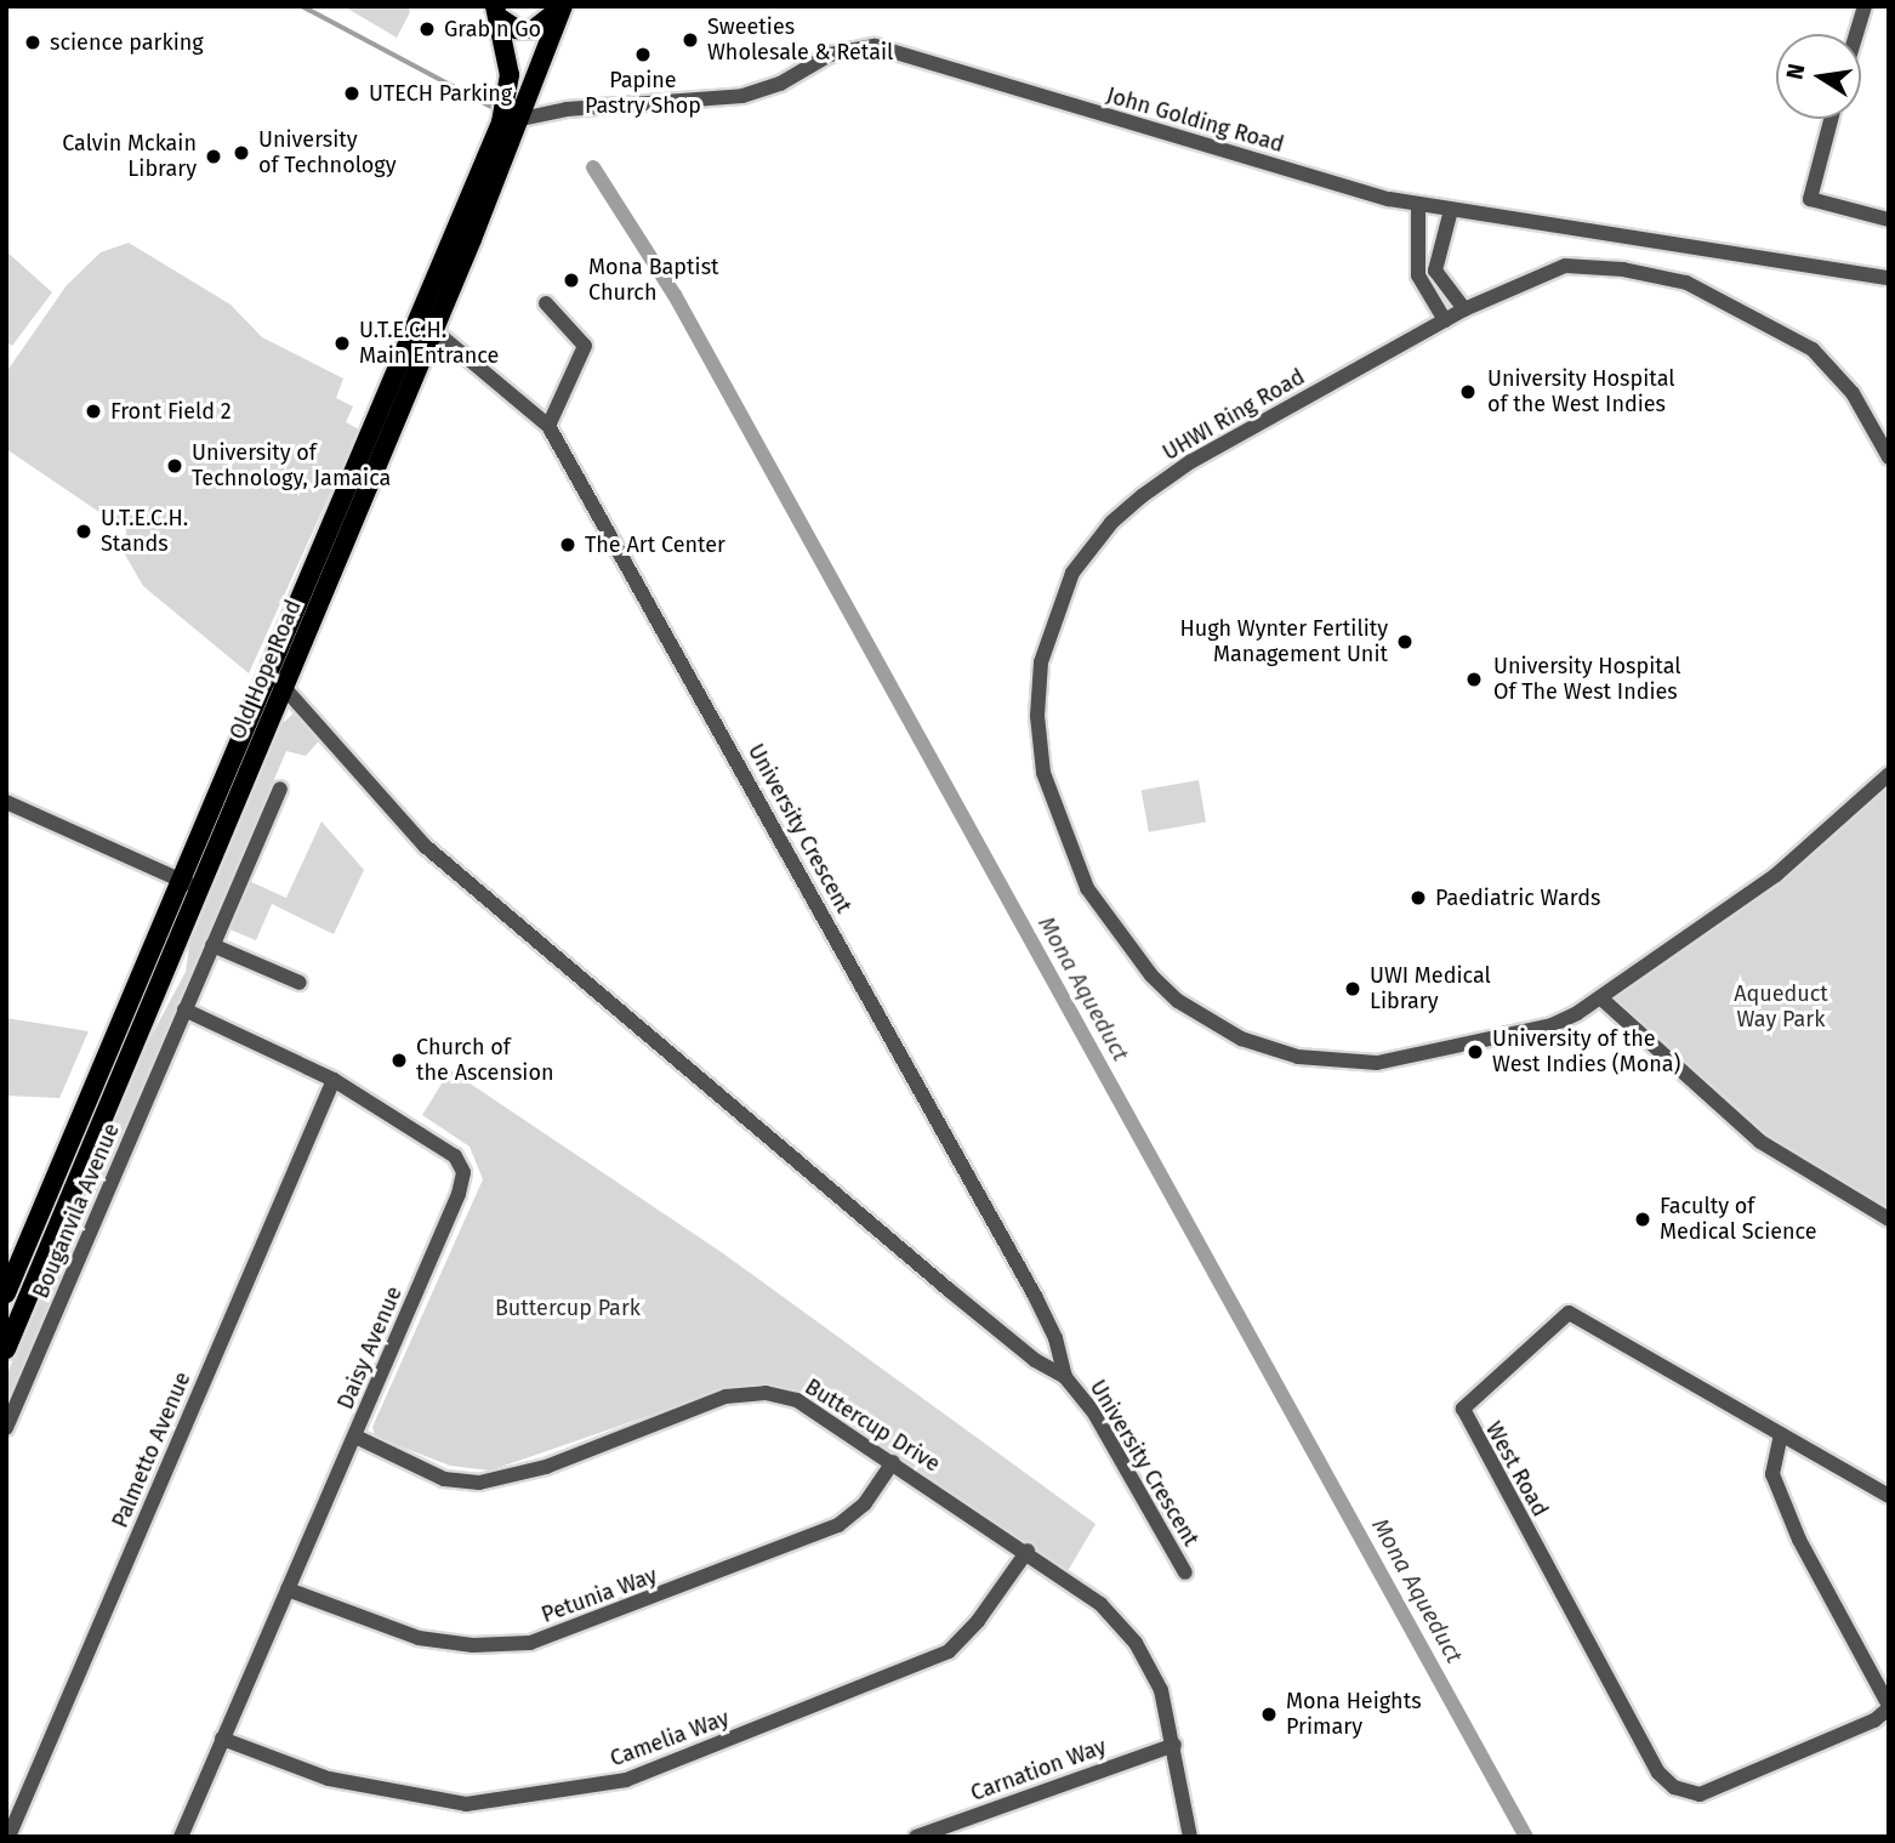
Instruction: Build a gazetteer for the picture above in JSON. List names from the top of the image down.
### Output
{
  "streets": {
    "main road": ["Old Hope Road"],
    "street": [
      "John Golding Road",
      "UHWI Ring Road",
      "University Crescent",
      "Bouganvila Avenue",
      "Daisy Avenue",
      "Buttercup Drive",
      "Palmetto Avenue",
      "West Road",
      "Petunia Way",
      "Camelia Way",
      "Carnation Way"
    ]
  },
  "crossings": [
    ["John Golding Road", "Old Hope Road"],
    ["Old Hope Road", "University Crescent"],
    ["Bouganvila Avenue", "Daisy Avenue"],
    ["Daisy Avenue", "Buttercup Drive"],
    ["Daisy Avenue", "Palmetto Avenue"],
    ["Daisy Avenue", "Petunia Way"],
    ["Daisy Avenue", "Camelia Way"],
    ["Buttercup Drive", "Petunia Way"],
    ["Buttercup Drive", "Camelia Way"],
    ["Buttercup Drive", "Carnation Way"]
  ],
  "water": ["Mona Aqueduct"],
  "parks": ["Aqueduct Way Park", "Buttercup Park"],
  "places": [
    "Grab n Go",
    "Sweeties Wholesale & Retail",
    "science parking",
    "Papine Pastry Shop",
    "UTECH Parking",
    "University of Technology",
    "Calvin Mckain Library",
    "Mona Baptist Church",
    "U.T.E.C.H. Main Entrance",
    "University Hospital of the West Indies",
    "Front Field 2",
    "University of Technology, Jamaica",
    "U.T.E.C.H. Stands",
    "The Art Center",
    "Hugh Wynter Fertility Management Unit",
    "University Hospital Of The West Indies",
    "Paediatric Wards",
    "UWI Medical Library",
    "University of the West Indies (Mona)",
    "Church of the Ascension",
    "Faculty of Medical Science",
    "Mona Heights Primary"
  ],
  "north": "left"
}
